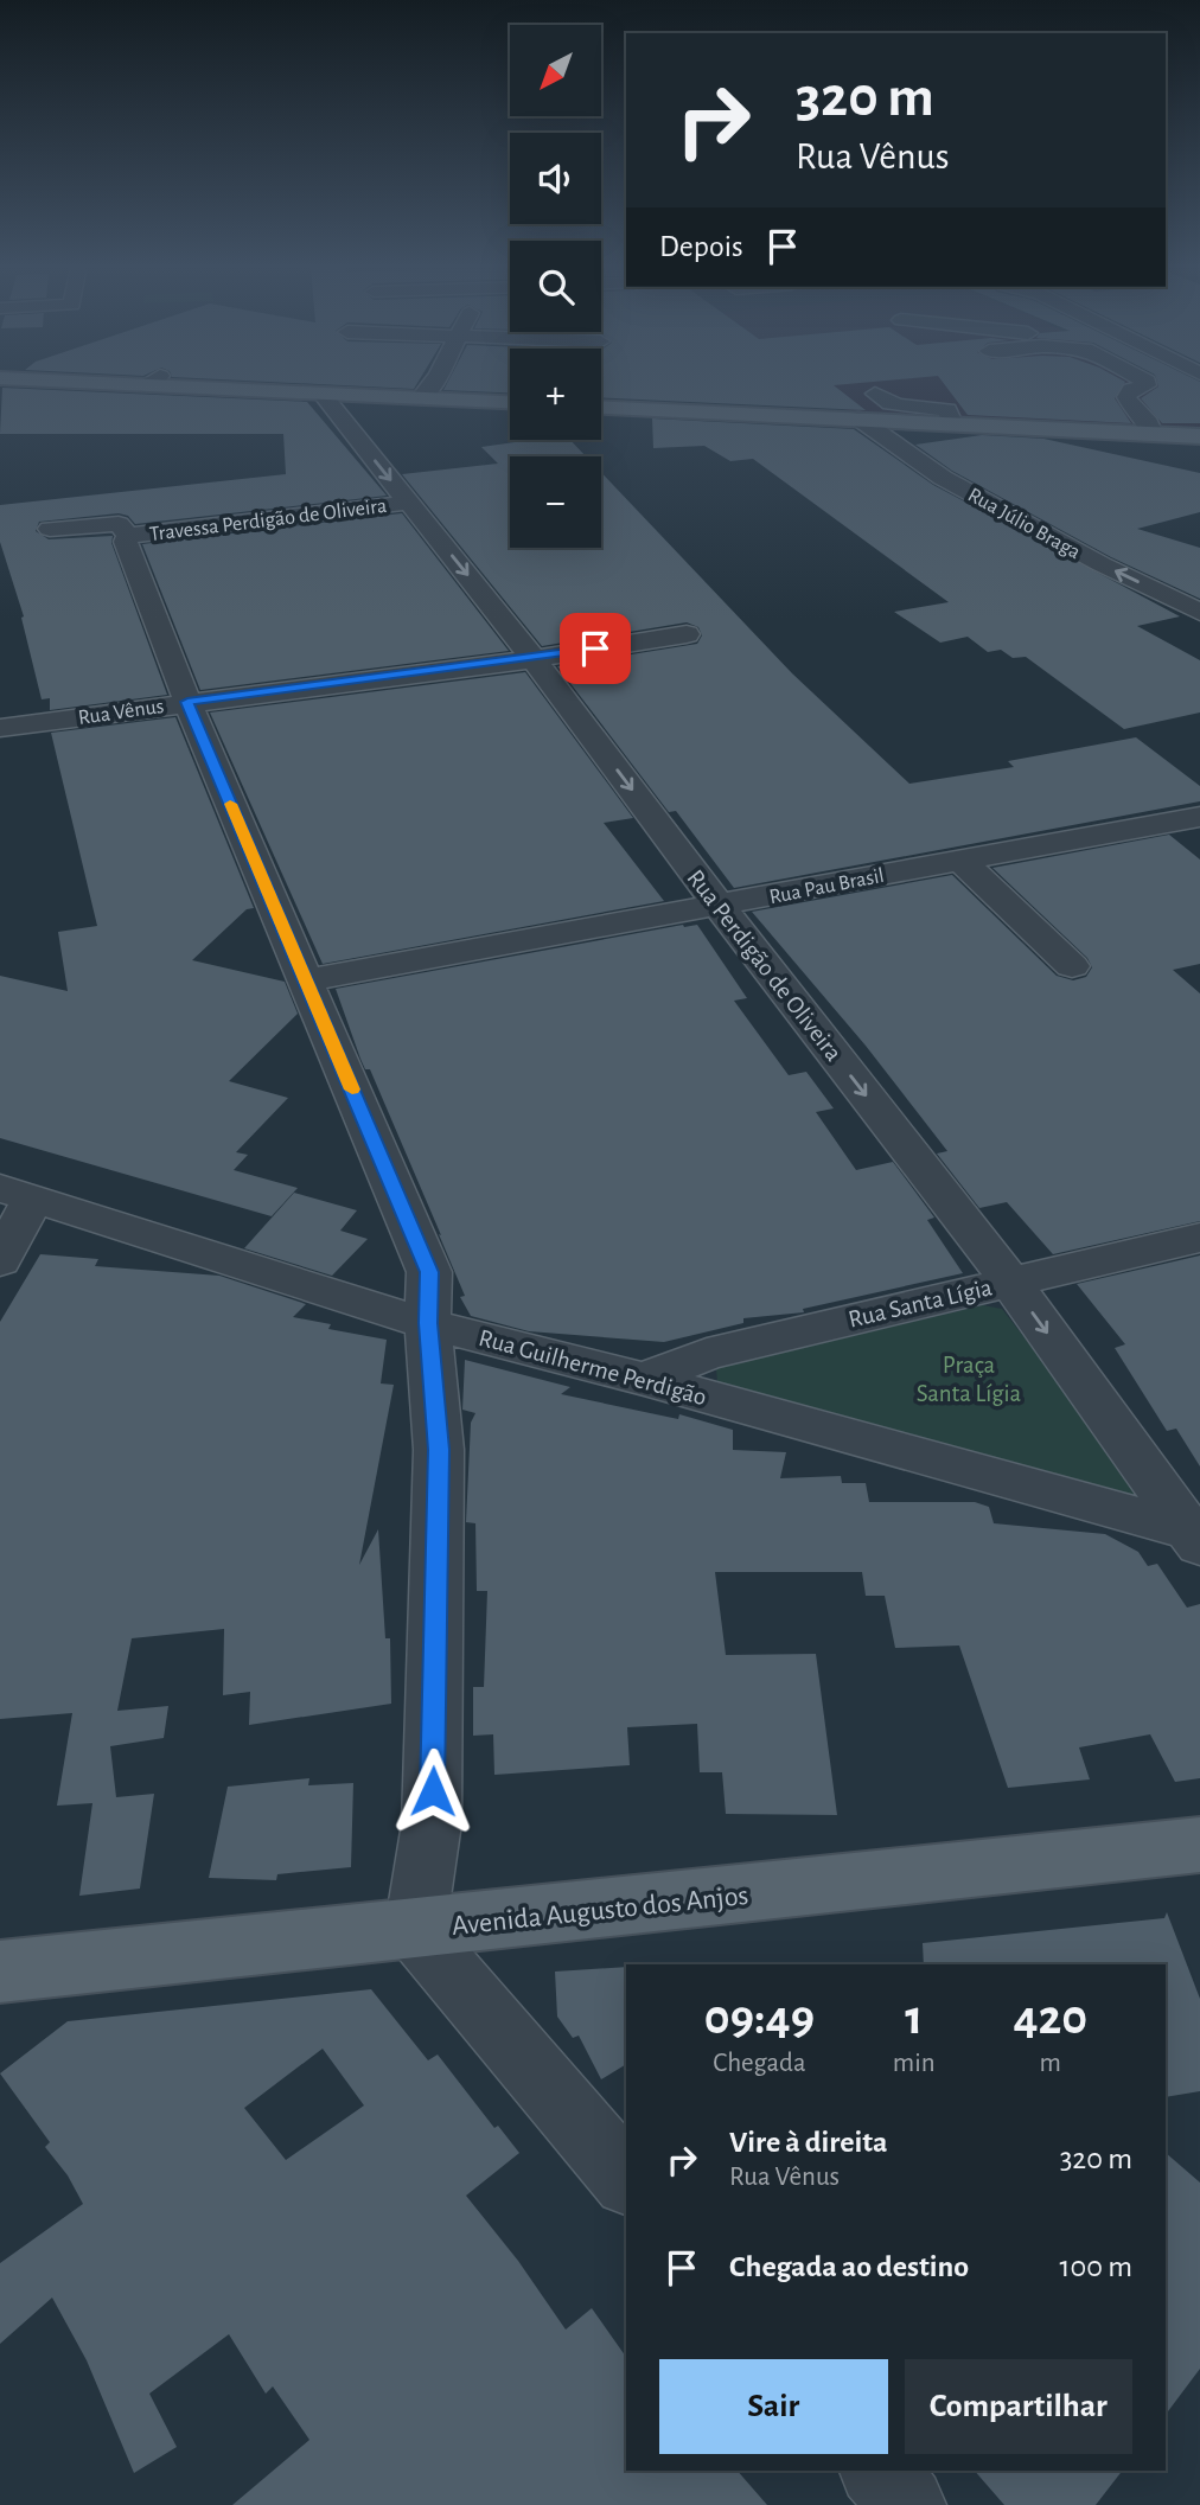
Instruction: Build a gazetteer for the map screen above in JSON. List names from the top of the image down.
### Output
{
  "streets": {
    "main road": ["Avenida Augusto dos Anjos"],
    "street": [
      "Travessa Perdigão de Oliveira",
      "Rua Júlio Braga",
      "Rua Vênus",
      "Rua Pau Brasil",
      "Rua Perdigão de Oliveira",
      "Rua Santa Lígia",
      "Rua Guilherme Perdigão"
    ]
  },
  "crossings": [
    ["Travessa Perdigão de Oliveira", "Rua Perdigão de Oliveira"],
    ["Rua Vênus", "Rua Perdigão de Oliveira"],
    ["Rua Pau Brasil", "Rua Perdigão de Oliveira"],
    ["Rua Perdigão de Oliveira", "Rua Santa Lígia"],
    ["Rua Perdigão de Oliveira", "Rua Guilherme Perdigão"],
    ["Rua Santa Lígia", "Rua Guilherme Perdigão"]
  ],
  "parks": ["Praça Santa Lígia"],
  "north": "bottom left",
  "page": {
    "map_buttons": ["+", "−"],
    "turn": ["320 m", "Rua Vênus"],
    "then": "Depois",
    "eta": [
      "09:49",
      "Chegada",
      "1",
      "min",
      "420",
      "m"
    ],
    "list": [
      {
        "name": "Vire à direita",
        "note": "Rua Vênus",
        "value": "320 m"
      },
      {
        "name": "Chegada ao destino",
        "value": "100 m"
      }
    ],
    "buttons": ["Sair", "Compartilhar"]
  }
}
